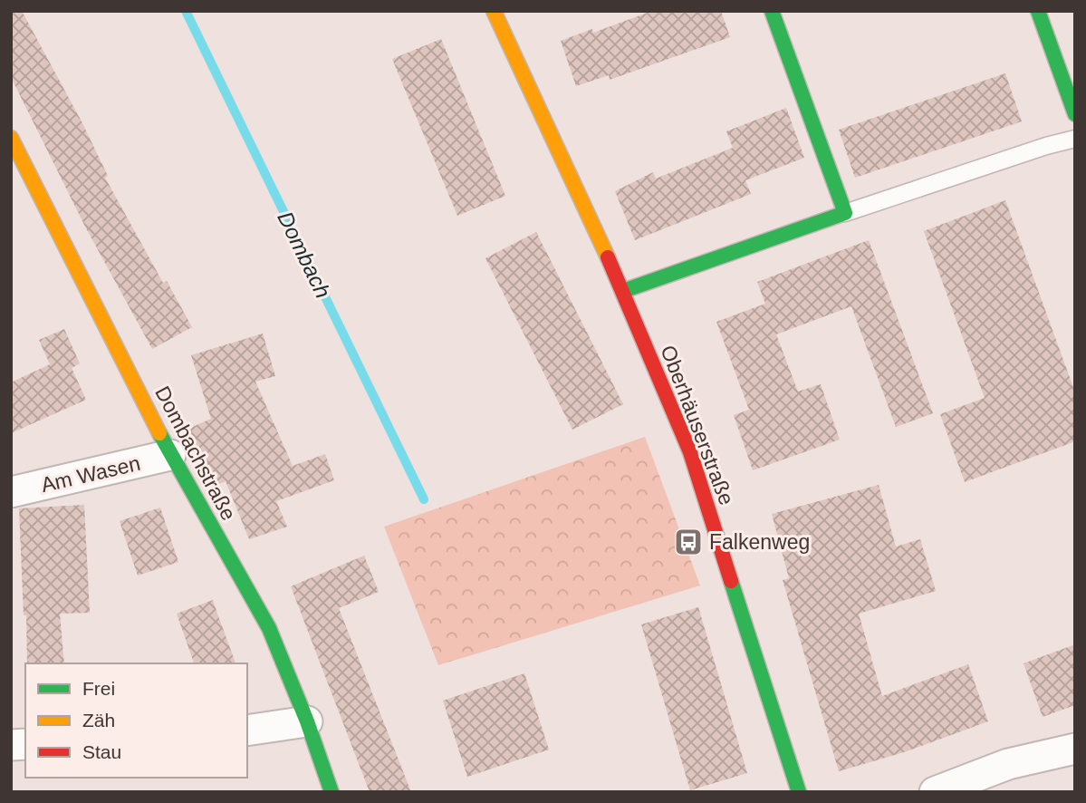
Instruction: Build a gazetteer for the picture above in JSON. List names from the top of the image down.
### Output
{
  "streets": {
    "street": ["Oberhäuserstraße", "Dombachstraße", "Am Wasen"]
  },
  "crossings": [
    ["Dombachstraße", "Am Wasen"]
  ],
  "water": ["Dombach"],
  "places": {
    "bus stop": ["Falkenweg"]
  },
  "legend": ["Frei", "Zäh", "Stau"]
}
